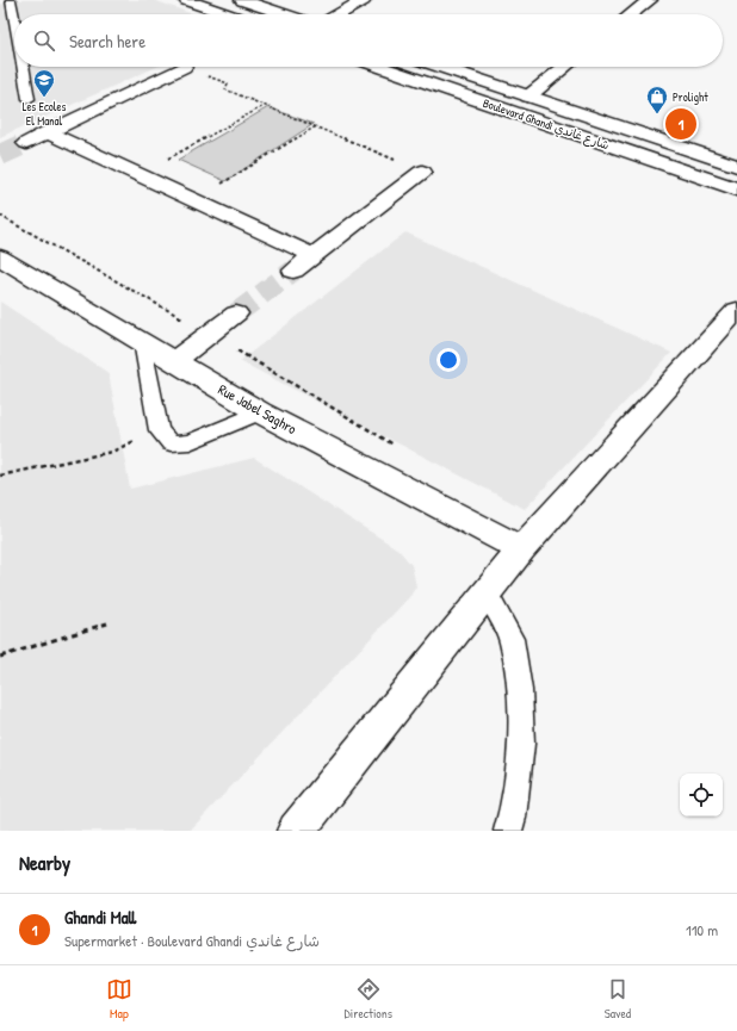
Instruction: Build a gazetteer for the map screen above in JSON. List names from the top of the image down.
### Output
{
  "streets": {
    "street": ["Boulevard Ghandi شارع غاندي", "Rue Jabel Saghro"]
  },
  "places": {
    "school or university": ["Les Ecoles El Manal"],
    "shop": ["Prolight"]
  },
  "page": {
    "search": "Search here",
    "pins": "1",
    "heading": "Nearby",
    "list": [
      {
        "mark": "1",
        "name": "Ghandi Mall",
        "note": "Supermarket · Boulevard Ghandi شارع غاندي",
        "value": "110 m"
      }
    ],
    "nav": ["Map", "Directions", "Saved"]
  }
}
